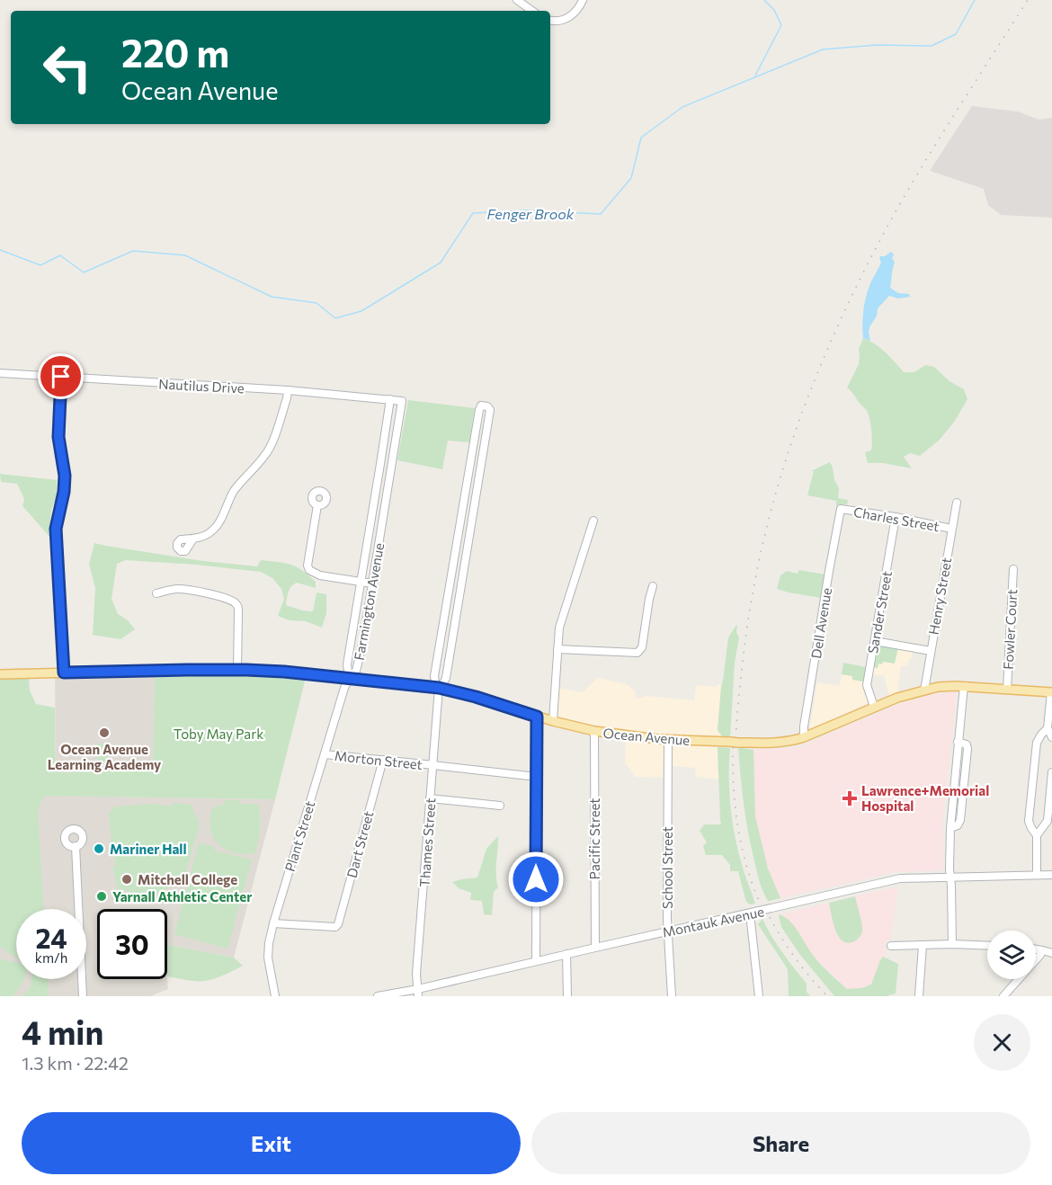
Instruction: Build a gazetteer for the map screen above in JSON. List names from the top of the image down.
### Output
{
  "streets": {
    "main road": ["Ocean Avenue"],
    "street": [
      "Nautilus Drive",
      "Charles Street",
      "Henry Street",
      "Farmington Avenue",
      "Sander Street",
      "Dell Avenue",
      "Fowler Court",
      "Morton Street",
      "Plant Street",
      "Pacific Street",
      "Thames Street",
      "Dart Street",
      "School Street",
      "Montauk Avenue"
    ]
  },
  "crossings": [
    ["Nautilus Drive", "Farmington Avenue"],
    ["Charles Street", "Henry Street"],
    ["Charles Street", "Sander Street"],
    ["Charles Street", "Dell Avenue"],
    ["Henry Street", "Ocean Avenue"],
    ["Farmington Avenue", "Ocean Avenue"],
    ["Farmington Avenue", "Plant Street"],
    ["Sander Street", "Ocean Avenue"],
    ["Dell Avenue", "Ocean Avenue"],
    ["Fowler Court", "Ocean Avenue"],
    ["Ocean Avenue", "Plant Street"],
    ["Ocean Avenue", "Pacific Street"],
    ["Ocean Avenue", "Thames Street"],
    ["Ocean Avenue", "School Street"],
    ["Morton Street", "Plant Street"],
    ["Morton Street", "Thames Street"],
    ["Morton Street", "Dart Street"],
    ["Plant Street", "Dart Street"],
    ["Pacific Street", "Montauk Avenue"],
    ["Thames Street", "Montauk Avenue"],
    ["School Street", "Montauk Avenue"]
  ],
  "water": ["Fenger Brook"],
  "parks": ["Toby May Park"],
  "places": {
    "other": [
      "Ocean Avenue Learning Academy",
      "Mariner Hall",
      "Mitchell College",
      "Yarnall Athletic Center"
    ],
    "health": ["Lawrence+Memorial Hospital"]
  },
  "page": {
    "turn": ["220 m", "Ocean Avenue"],
    "speed": "24 km/h",
    "limit": "30",
    "heading": ["4 min", "1.3 km · 22:42"],
    "buttons": ["Exit", "Share"]
  }
}
